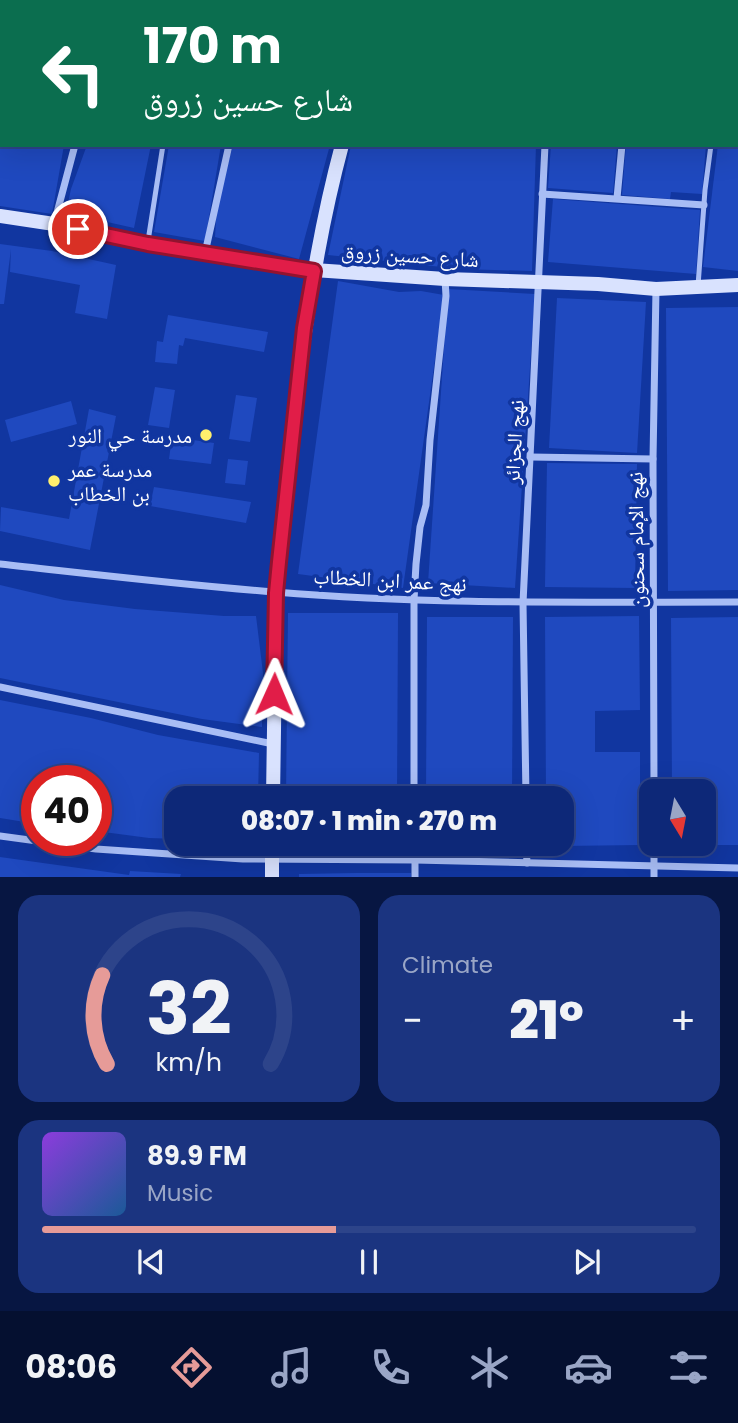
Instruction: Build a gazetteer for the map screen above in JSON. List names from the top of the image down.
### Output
{
  "streets": {
    "street": [
      "شارع حسين زروق",
      "نهج الجزائر",
      "نهج الإمام سحنون",
      "نهج عمر ابن الخطاب"
    ]
  },
  "crossings": [
    ["شارع حسين زروق", "نهج الجزائر"],
    ["شارع حسين زروق", "نهج الإمام سحنون"],
    ["نهج الجزائر", "نهج عمر ابن الخطاب"],
    ["نهج الإمام سحنون", "نهج عمر ابن الخطاب"]
  ],
  "places": ["مدرسة حي النور", "مدرسة عمر بن الخطاب"],
  "north": "bottom",
  "page": {
    "turn": ["170 m", "شارع حسين زروق"],
    "limit": "40",
    "trip": "08:07 · 1 min · 270 m",
    "tile": "Climate",
    "heat": ["−", "21°", "+"],
    "song": ["89.9 FM", "Music"],
    "tabs": "08:06",
    "gauge": ["32", "km/h"]
  }
}
